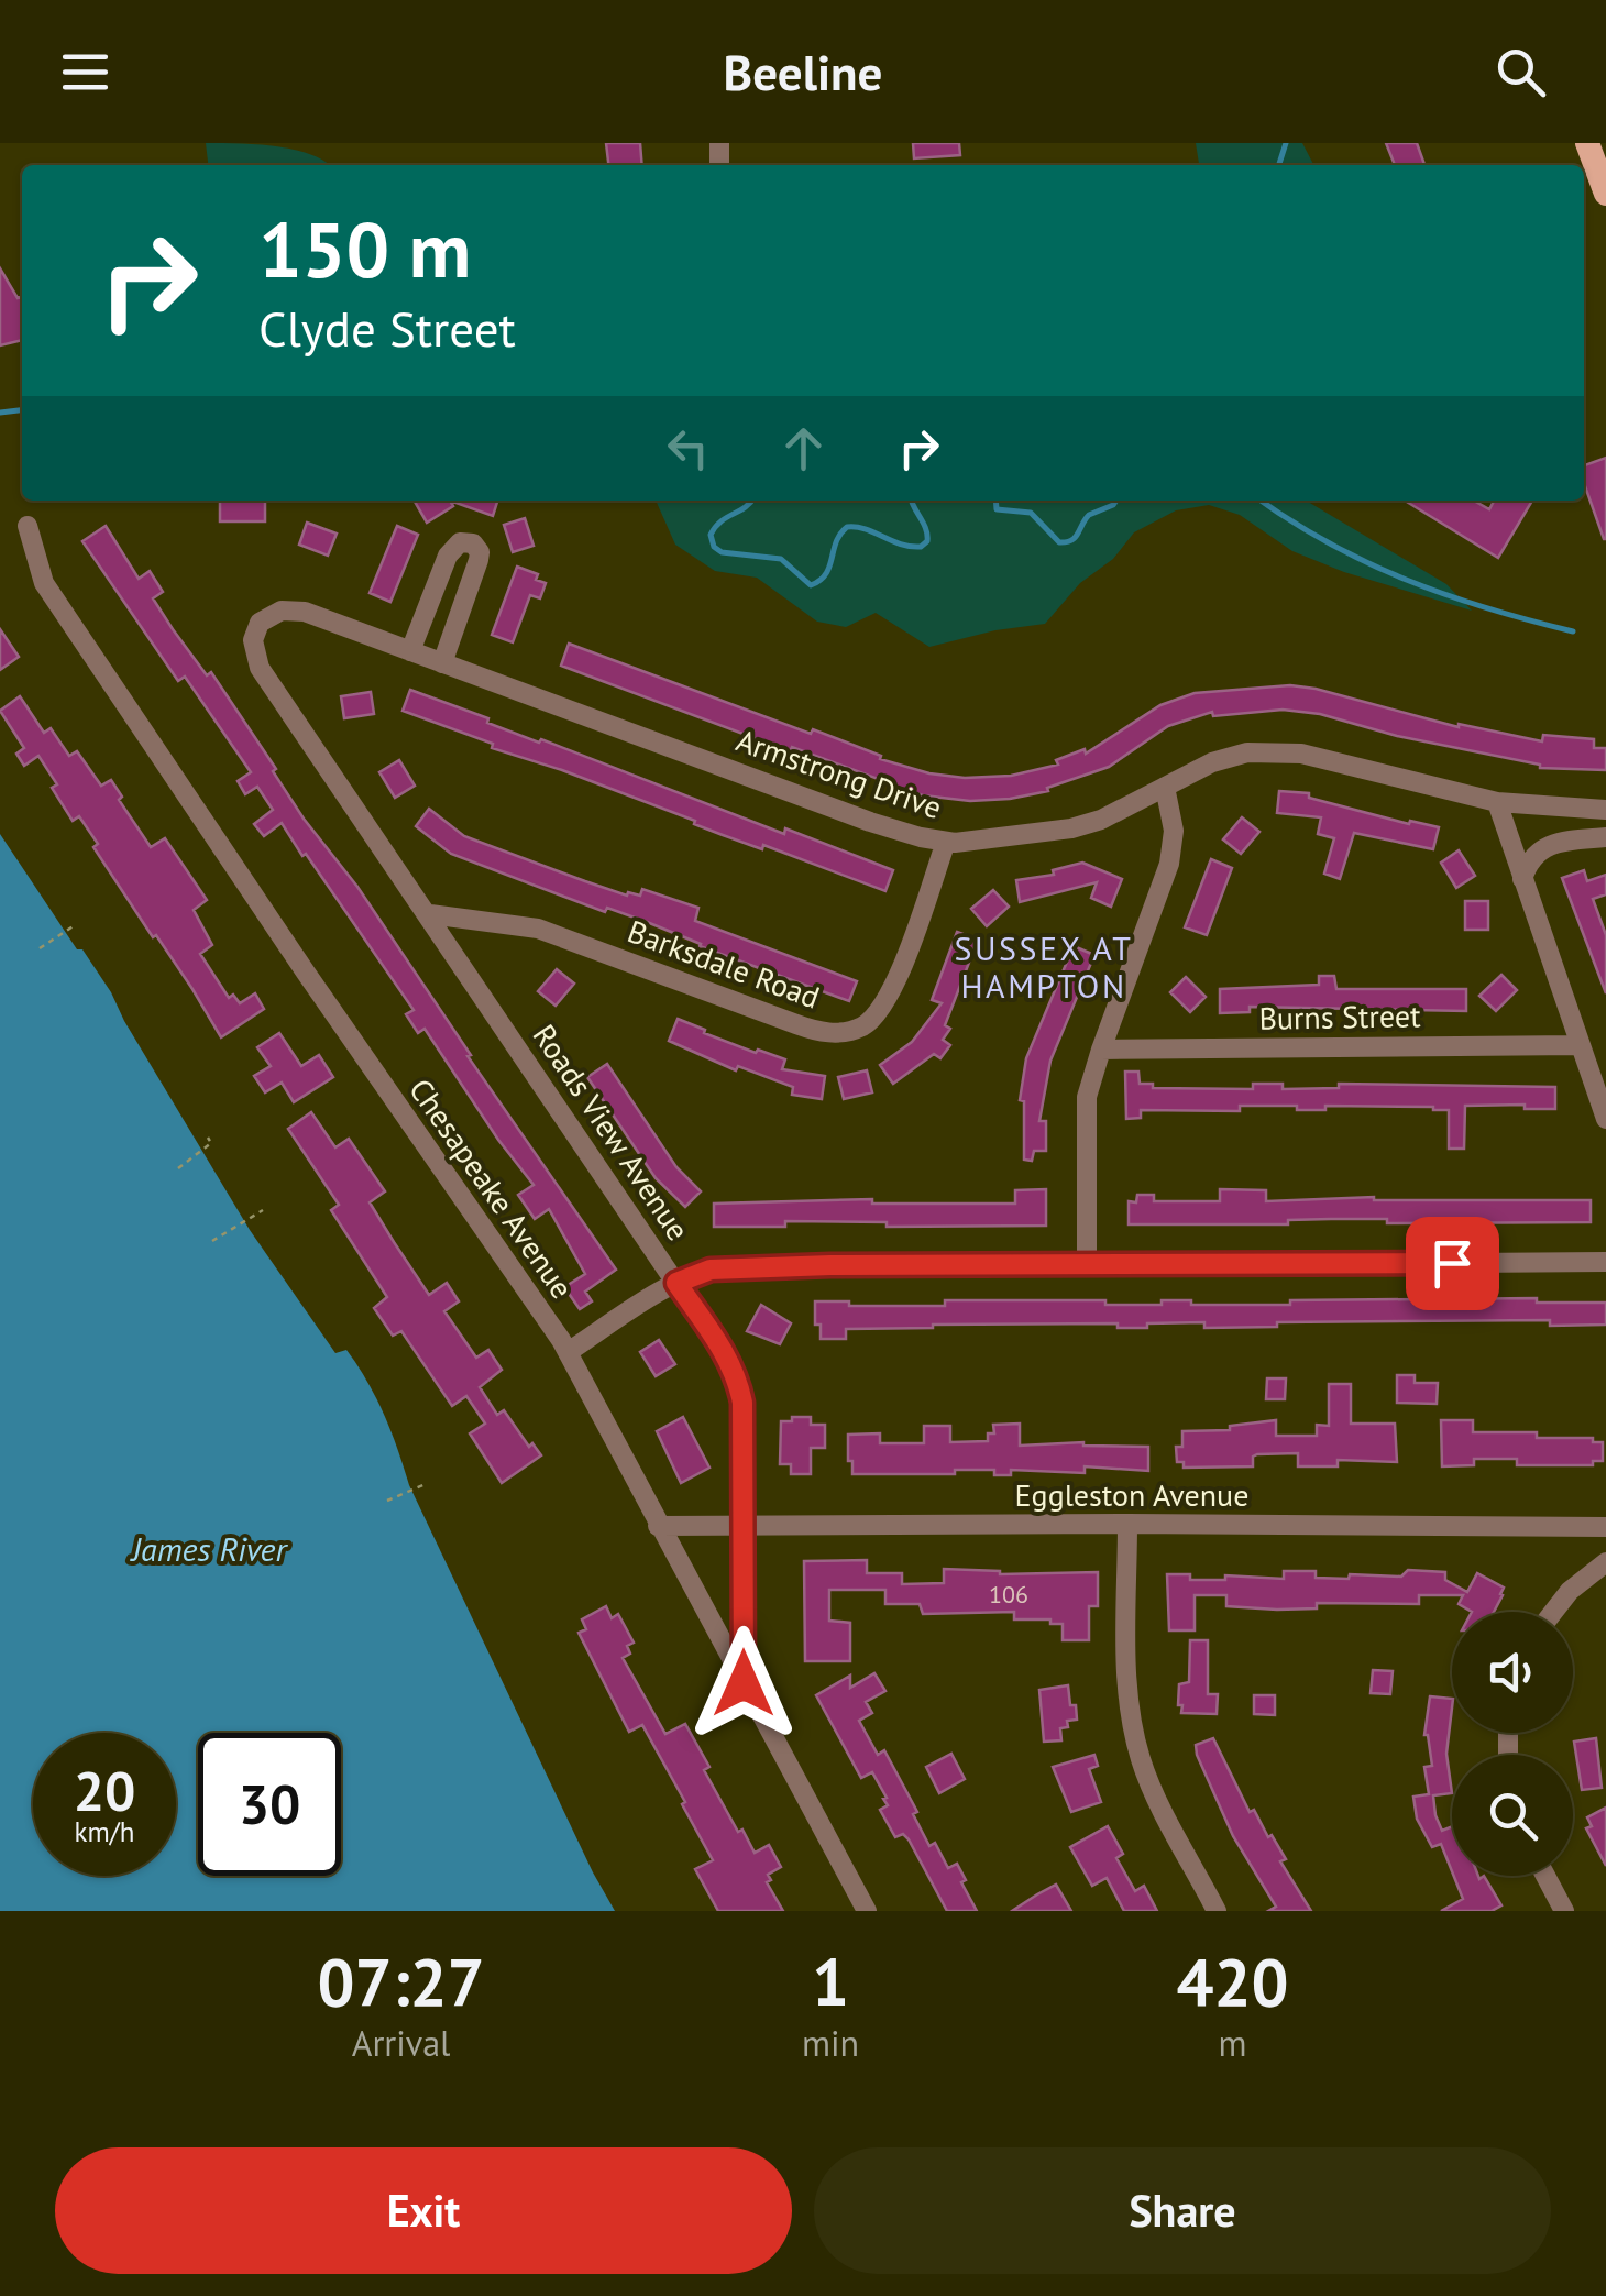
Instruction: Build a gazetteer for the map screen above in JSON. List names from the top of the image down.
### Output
{
  "streets": {
    "street": [
      "Armstrong Drive",
      "Barksdale Road",
      "Burns Street",
      "Roads View Avenue",
      "Chesapeake Avenue",
      "Eggleston Avenue"
    ]
  },
  "crossings": [
    ["Armstrong Drive", "Barksdale Road"],
    ["Armstrong Drive", "Roads View Avenue"],
    ["Barksdale Road", "Roads View Avenue"],
    ["Roads View Avenue", "Chesapeake Avenue"],
    ["Roads View Avenue", "Eggleston Avenue"],
    ["Chesapeake Avenue", "Eggleston Avenue"]
  ],
  "districts": ["SUSSEX AT HAMPTON"],
  "water": ["James River"],
  "house_numbers": ["106"],
  "page": {
    "header": "Beeline",
    "turn": ["150 m", "Clyde Street"],
    "speed": "20 km/h",
    "limit": "30",
    "eta": [
      "07:27",
      "Arrival",
      "1",
      "min",
      "420",
      "m"
    ],
    "buttons": ["Exit", "Share"]
  }
}
